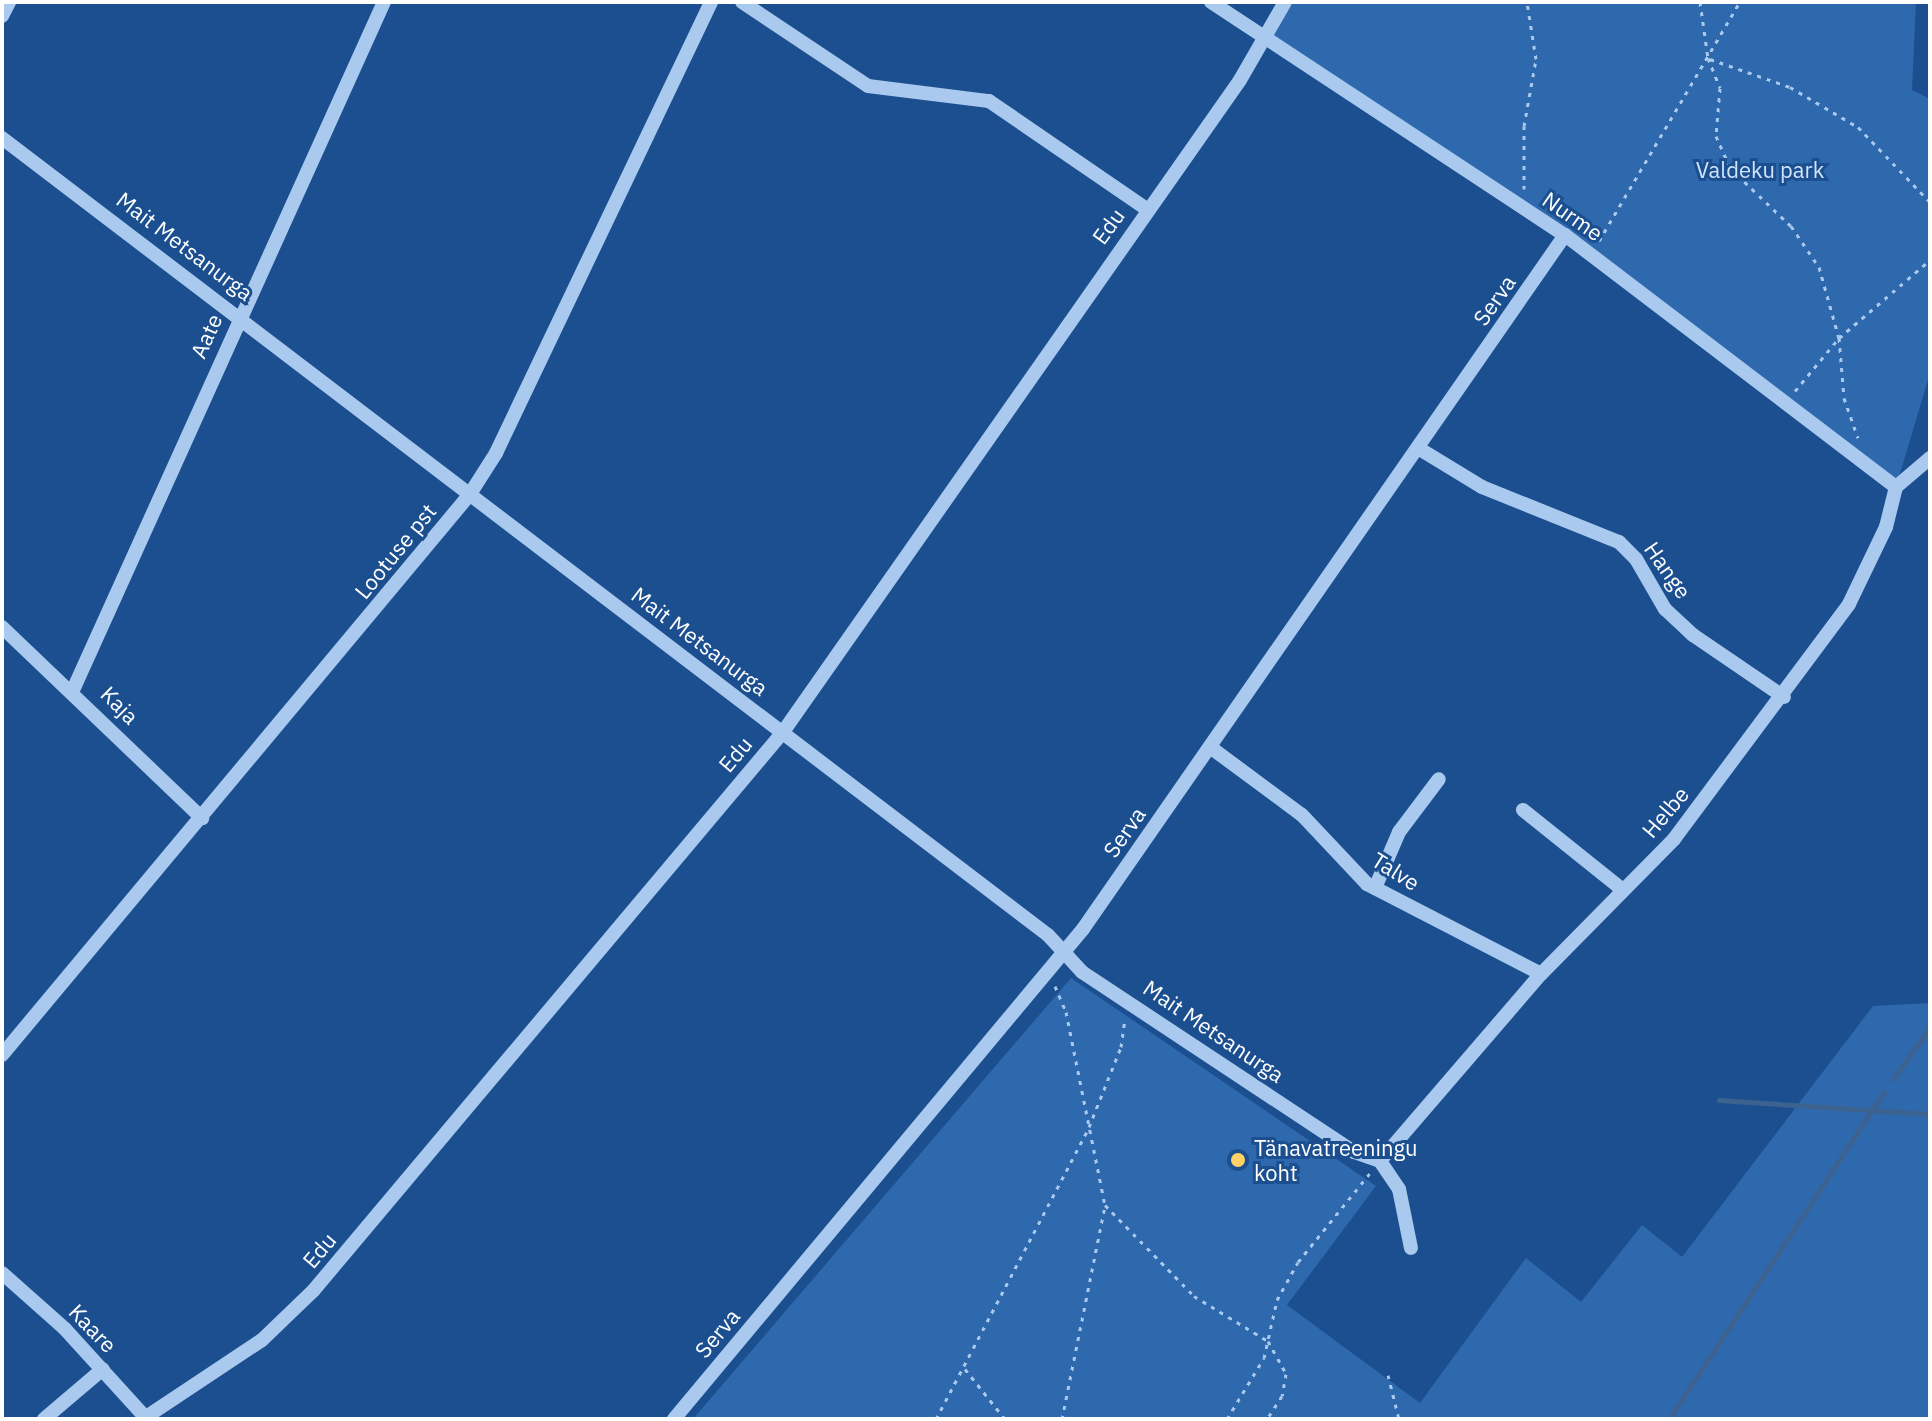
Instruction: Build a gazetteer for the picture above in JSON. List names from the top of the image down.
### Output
{
  "streets": {
    "street": [
      "Nurme",
      "Edu",
      "Mait Metsanurga",
      "Serva",
      "Aate",
      "Lootuse pst",
      "Hange",
      "Kaja",
      "Helbe",
      "Talve",
      "Kaare"
    ]
  },
  "crossings": [
    ["Nurme", "Edu"],
    ["Nurme", "Serva"],
    ["Nurme", "Helbe"],
    ["Edu", "Mait Metsanurga"],
    ["Edu", "Kaare"],
    ["Mait Metsanurga", "Serva"],
    ["Mait Metsanurga", "Aate"],
    ["Mait Metsanurga", "Lootuse pst"],
    ["Mait Metsanurga", "Helbe"],
    ["Serva", "Hange"],
    ["Serva", "Talve"],
    ["Aate", "Kaja"],
    ["Lootuse pst", "Kaja"],
    ["Hange", "Helbe"],
    ["Helbe", "Talve"]
  ],
  "parks": ["Valdeku park"],
  "places": ["Tänavatreeningu koht"]
}
